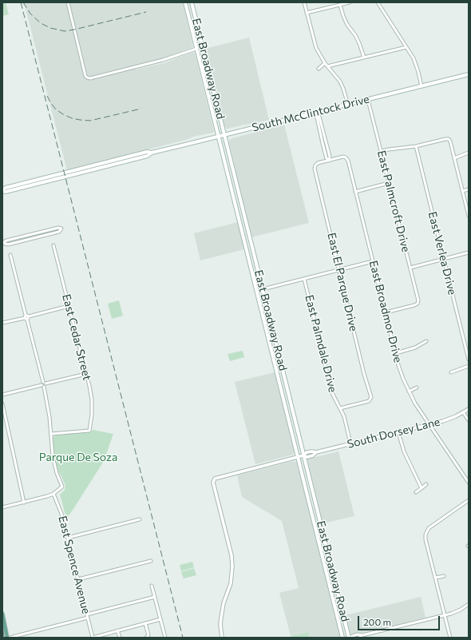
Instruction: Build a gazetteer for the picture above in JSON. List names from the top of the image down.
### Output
{
  "streets": {
    "main road": ["East Broadway Road", "South McClintock Drive"],
    "street": [
      "East Palmcroft Drive",
      "East Verlea Drive",
      "East El Parque Drive",
      "East Broadmor Drive",
      "East Cedar Street",
      "East Palmdale Drive",
      "South Dorsey Lane",
      "East Spence Avenue"
    ]
  },
  "crossings": [
    ["East Broadway Road", "South McClintock Drive"],
    ["East Broadway Road", "South Dorsey Lane"],
    ["South McClintock Drive", "East Palmcroft Drive"],
    ["East Palmcroft Drive", "East Broadmor Drive"],
    ["East El Parque Drive", "East Broadmor Drive"],
    ["East El Parque Drive", "East Palmdale Drive"],
    ["East Broadmor Drive", "South Dorsey Lane"],
    ["East Palmdale Drive", "South Dorsey Lane"]
  ],
  "parks": ["Parque De Soza"],
  "scale_bar": "200 m"
}
